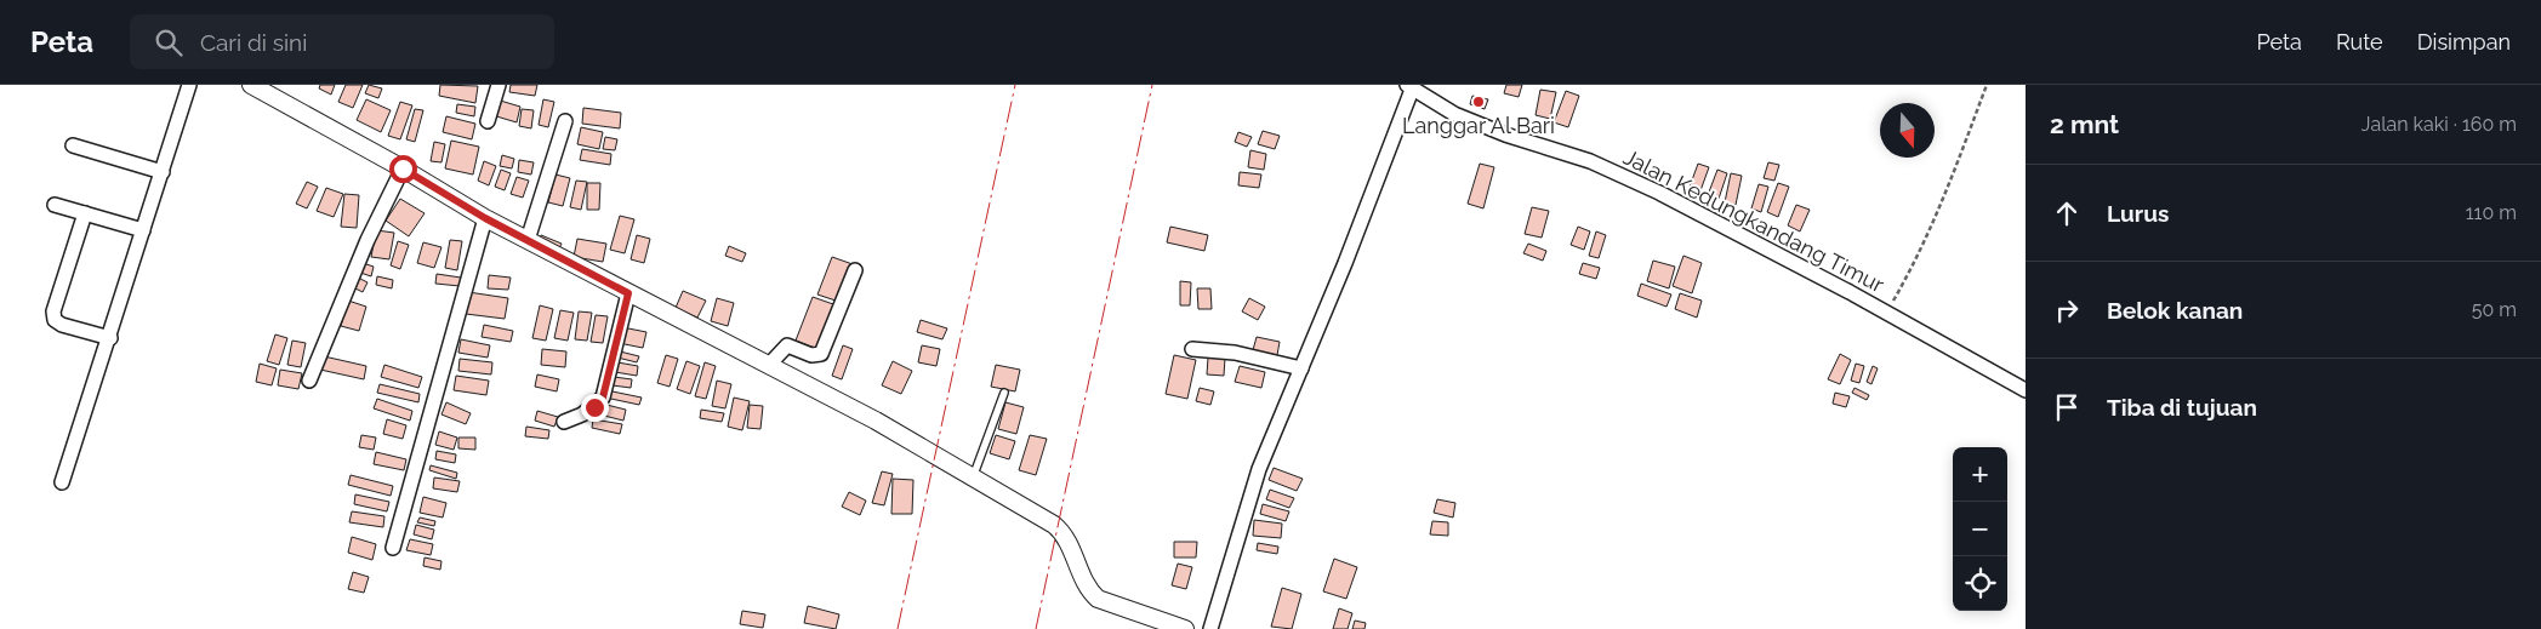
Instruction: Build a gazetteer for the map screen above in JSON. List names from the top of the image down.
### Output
{
  "streets": {
    "street": ["Jalan Kedungkandang Timur"]
  },
  "places": ["Langgar Al Bari"],
  "north": "bottom",
  "page": {
    "header": "Peta",
    "search": "Cari di sini",
    "nav": ["Peta", "Rute", "Disimpan"],
    "heading": ["2 mnt", "Jalan kaki · 160 m"],
    "list": [
      ["Lurus", "110 m"],
      ["Belok kanan", "50 m"],
      "Tiba di tujuan"
    ],
    "map_buttons": ["+", "−"]
  }
}
